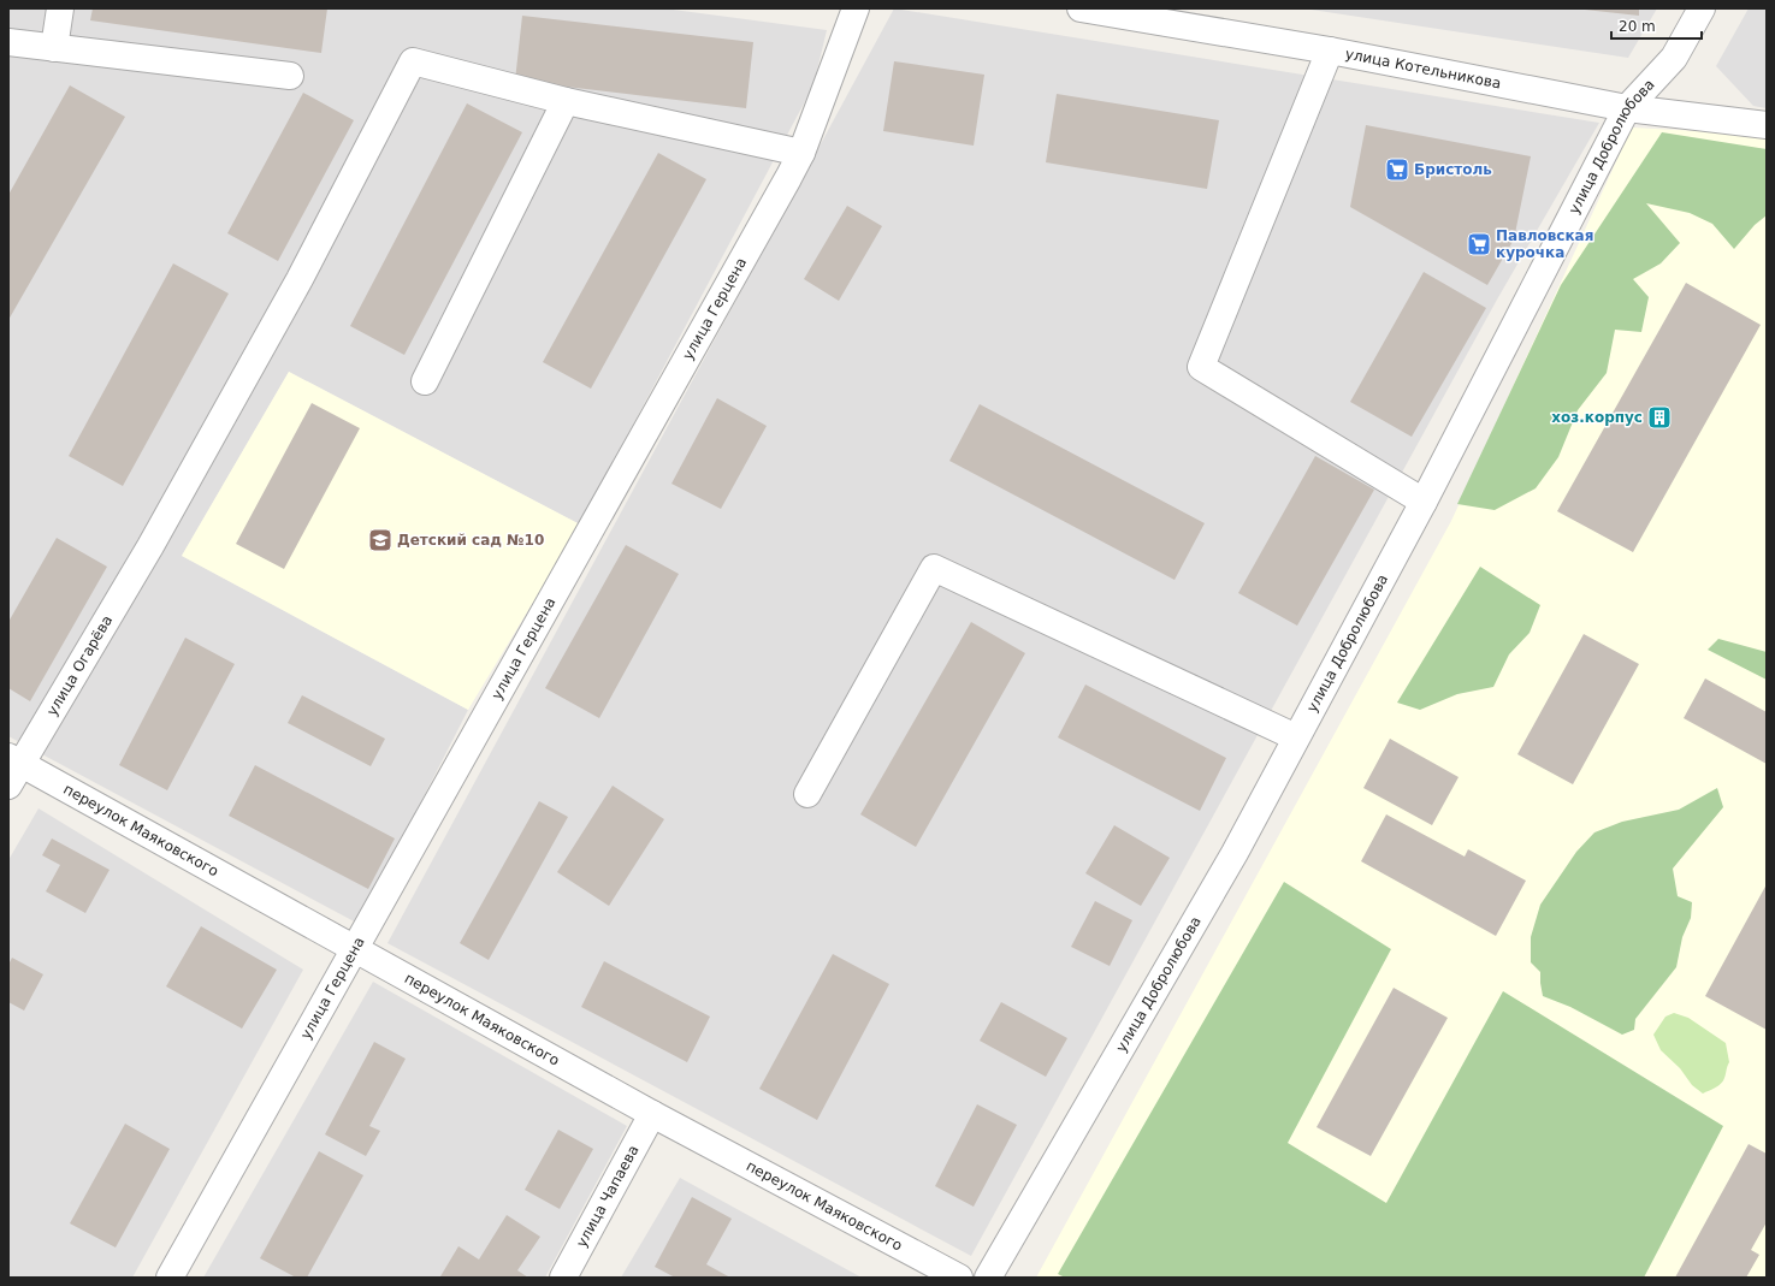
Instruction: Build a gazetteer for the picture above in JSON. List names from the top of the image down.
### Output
{
  "streets": {
    "street": [
      "улица Котельникова",
      "улица Добролюбова",
      "улица Герцена",
      "улица Огарёва",
      "переулок Маяковского",
      "улица Чапаева"
    ]
  },
  "crossings": [
    ["улица Котельникова", "улица Добролюбова"],
    ["улица Герцена", "переулок Маяковского"],
    ["улица Огарёва", "переулок Маяковского"],
    ["переулок Маяковского", "улица Чапаева"]
  ],
  "places": {
    "supermarket": ["Бристоль", "Павловская курочка"],
    "building": ["хоз.корпус"],
    "school or university": ["Детский сад №10"]
  },
  "scale_bar": "20 m"
}
